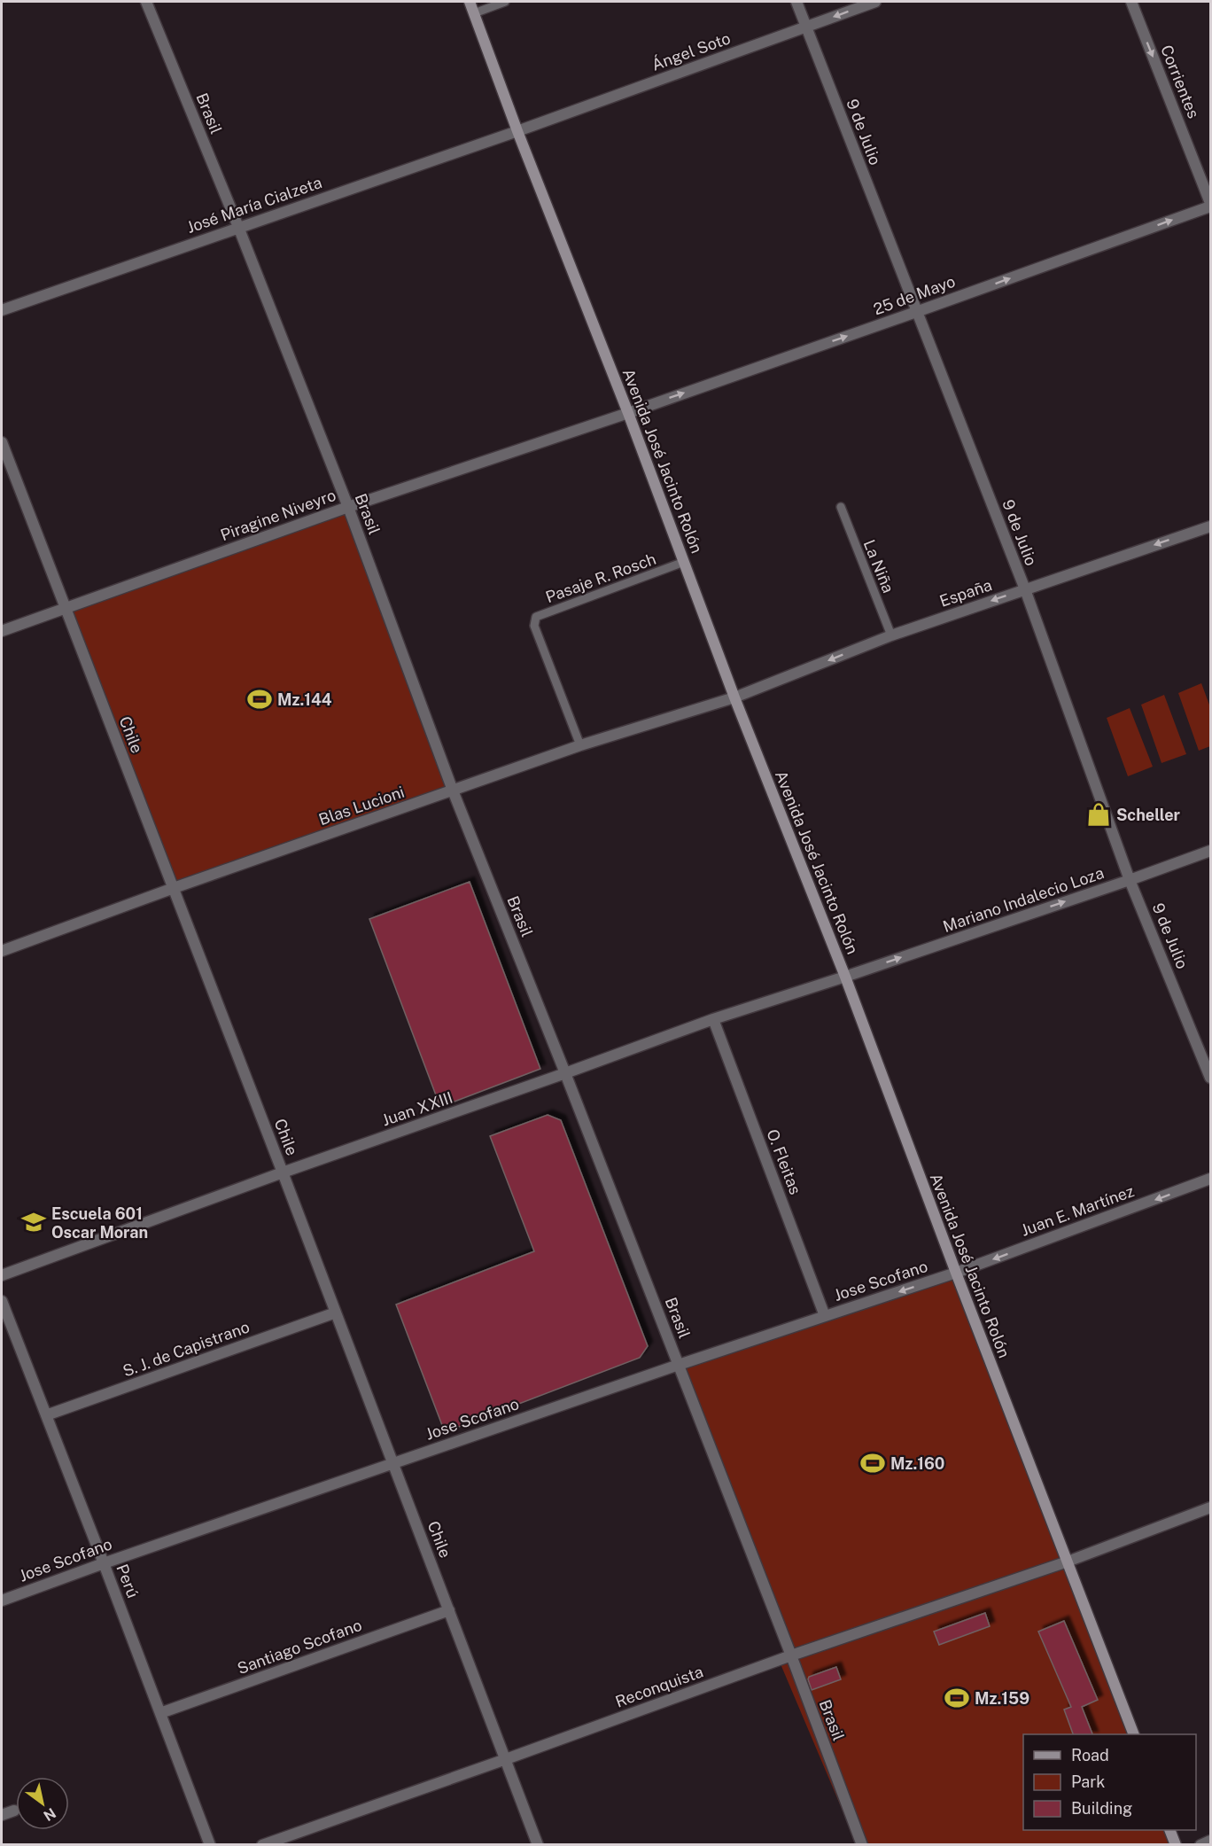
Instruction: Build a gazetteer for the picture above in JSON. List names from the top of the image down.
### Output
{
  "streets": {
    "street": [
      "Ángel Soto",
      "Corrientes",
      "Brasil",
      "9 de Julio",
      "José María Cialzeta",
      "25 de Mayo",
      "Avenida José Jacinto Rolón",
      "Piragine Niveyro",
      "España",
      "Chile",
      "Blas Lucioni",
      "Mariano Indalecio Loza",
      "Juan XXIII",
      "O. Fleitas",
      "Juan E. Martínez",
      "Jose Scofano",
      "S. J. de Capistrano",
      "Perú",
      "Santiago Scofano",
      "Reconquista"
    ],
    "lane": ["La Niña", "Pasaje R. Rosch"]
  },
  "crossings": [
    ["Ángel Soto", "9 de Julio"],
    ["Ángel Soto", "José María Cialzeta"],
    ["Ángel Soto", "Avenida José Jacinto Rolón"],
    ["Corrientes", "25 de Mayo"],
    ["Brasil", "José María Cialzeta"],
    ["Brasil", "Piragine Niveyro"],
    ["Brasil", "Blas Lucioni"],
    ["Brasil", "Juan XXIII"],
    ["Brasil", "Jose Scofano"],
    ["Brasil", "Reconquista"],
    ["9 de Julio", "25 de Mayo"],
    ["9 de Julio", "España"],
    ["9 de Julio", "Mariano Indalecio Loza"],
    ["José María Cialzeta", "Avenida José Jacinto Rolón"],
    ["25 de Mayo", "Avenida José Jacinto Rolón"],
    ["25 de Mayo", "Piragine Niveyro"],
    ["Avenida José Jacinto Rolón", "Piragine Niveyro"],
    ["Avenida José Jacinto Rolón", "Pasaje R. Rosch"],
    ["Avenida José Jacinto Rolón", "España"],
    ["Avenida José Jacinto Rolón", "Blas Lucioni"],
    ["Avenida José Jacinto Rolón", "Mariano Indalecio Loza"],
    ["Avenida José Jacinto Rolón", "Juan XXIII"],
    ["Avenida José Jacinto Rolón", "Juan E. Martínez"],
    ["Avenida José Jacinto Rolón", "Jose Scofano"],
    ["Avenida José Jacinto Rolón", "Reconquista"],
    ["Piragine Niveyro", "Chile"],
    ["La Niña", "España"],
    ["Pasaje R. Rosch", "Blas Lucioni"],
    ["España", "Blas Lucioni"],
    ["Chile", "Blas Lucioni"],
    ["Chile", "Juan XXIII"],
    ["Chile", "Jose Scofano"],
    ["Chile", "S. J. de Capistrano"],
    ["Chile", "Santiago Scofano"],
    ["Chile", "Reconquista"],
    ["Mariano Indalecio Loza", "Juan XXIII"],
    ["Juan XXIII", "O. Fleitas"],
    ["O. Fleitas", "Jose Scofano"],
    ["Juan E. Martínez", "Jose Scofano"],
    ["Jose Scofano", "Perú"],
    ["S. J. de Capistrano", "Perú"],
    ["Perú", "Santiago Scofano"]
  ],
  "one_way": [
    "Corrientes",
    "25 de Mayo",
    "España",
    "Mariano Indalecio Loza",
    "Juan E. Martínez"
  ],
  "places": {
    "sports": ["Mz.144", "Mz.160", "Mz.159"],
    "shop": ["Scheller"],
    "school or university": ["Escuela 601 Oscar Moran"]
  },
  "legend": ["Road", "Park", "Building"],
  "north": "bottom right"
}
